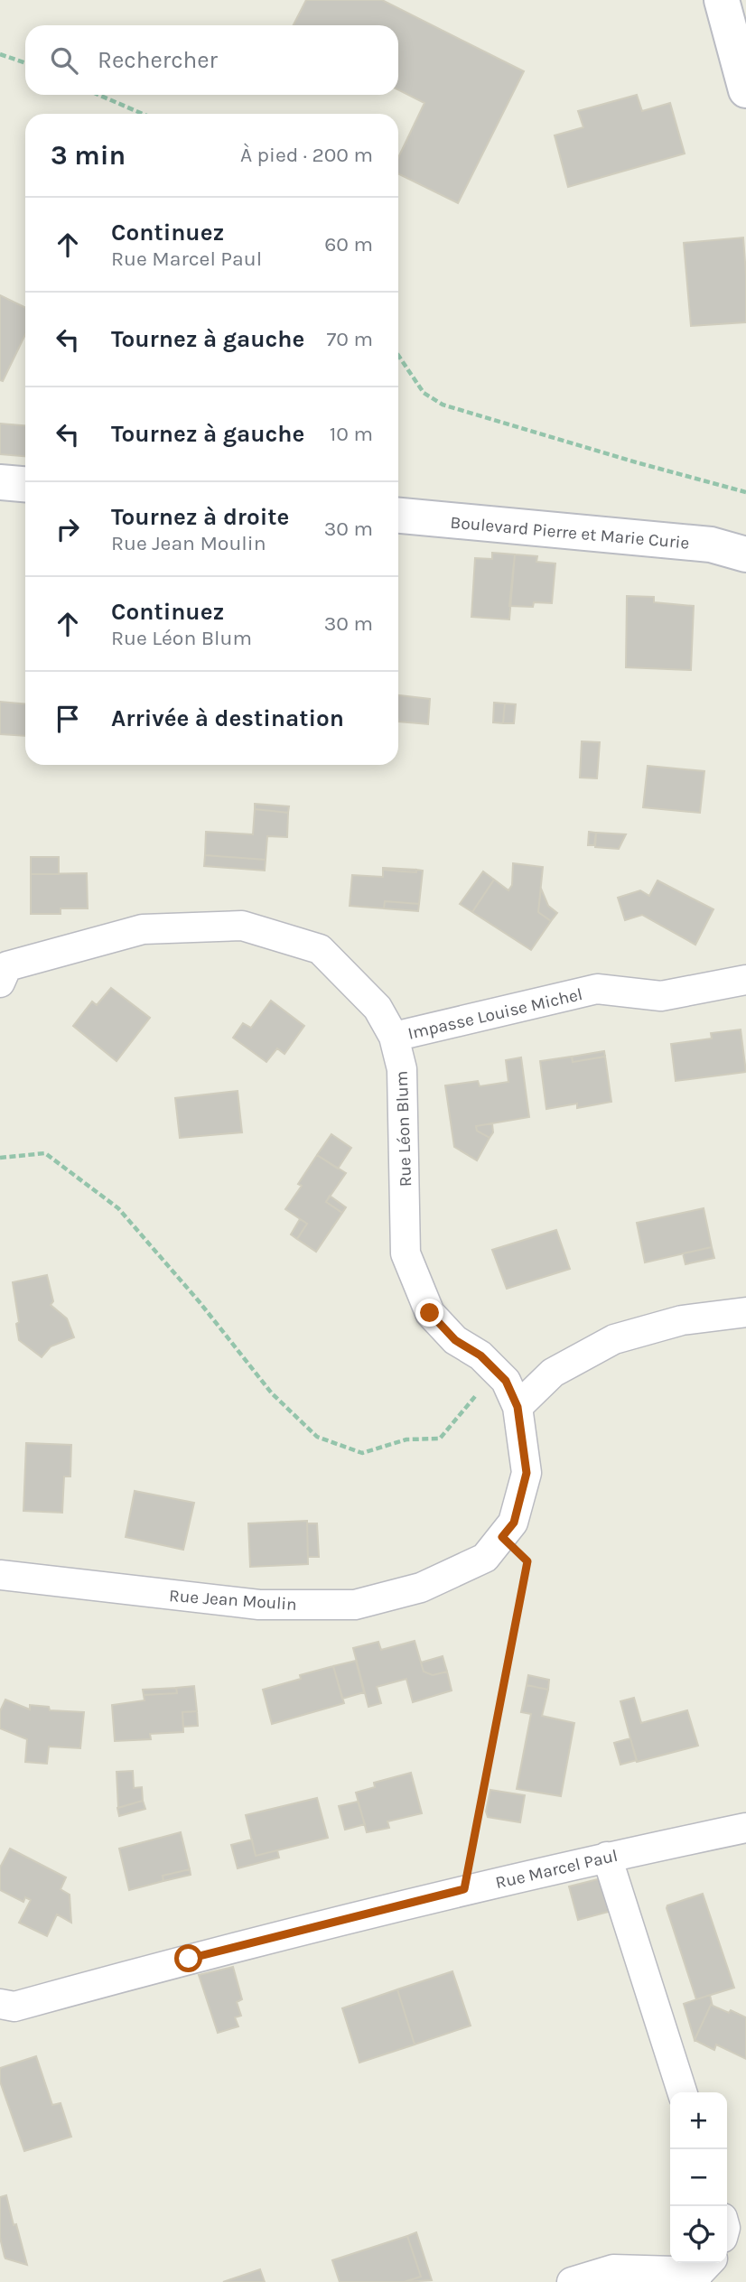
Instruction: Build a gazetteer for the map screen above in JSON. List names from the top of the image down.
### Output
{
  "streets": {
    "main road": ["Boulevard Pierre et Marie Curie"],
    "street": [
      "Impasse Louise Michel",
      "Rue Léon Blum",
      "Rue Jean Moulin",
      "Rue Marcel Paul"
    ]
  },
  "crossings": [
    ["Impasse Louise Michel", "Rue Léon Blum"],
    ["Rue Léon Blum", "Rue Jean Moulin"]
  ],
  "page": {
    "search": "Rechercher",
    "heading": ["3 min", "À pied · 200 m"],
    "list": [
      ["Continuez", "Rue Marcel Paul", "60 m"],
      ["Tournez à gauche", "70 m"],
      ["Tournez à gauche", "10 m"],
      ["Tournez à droite", "Rue Jean Moulin", "30 m"],
      ["Continuez", "Rue Léon Blum", "30 m"],
      "Arrivée à destination"
    ],
    "map_buttons": ["+", "−"]
  }
}
